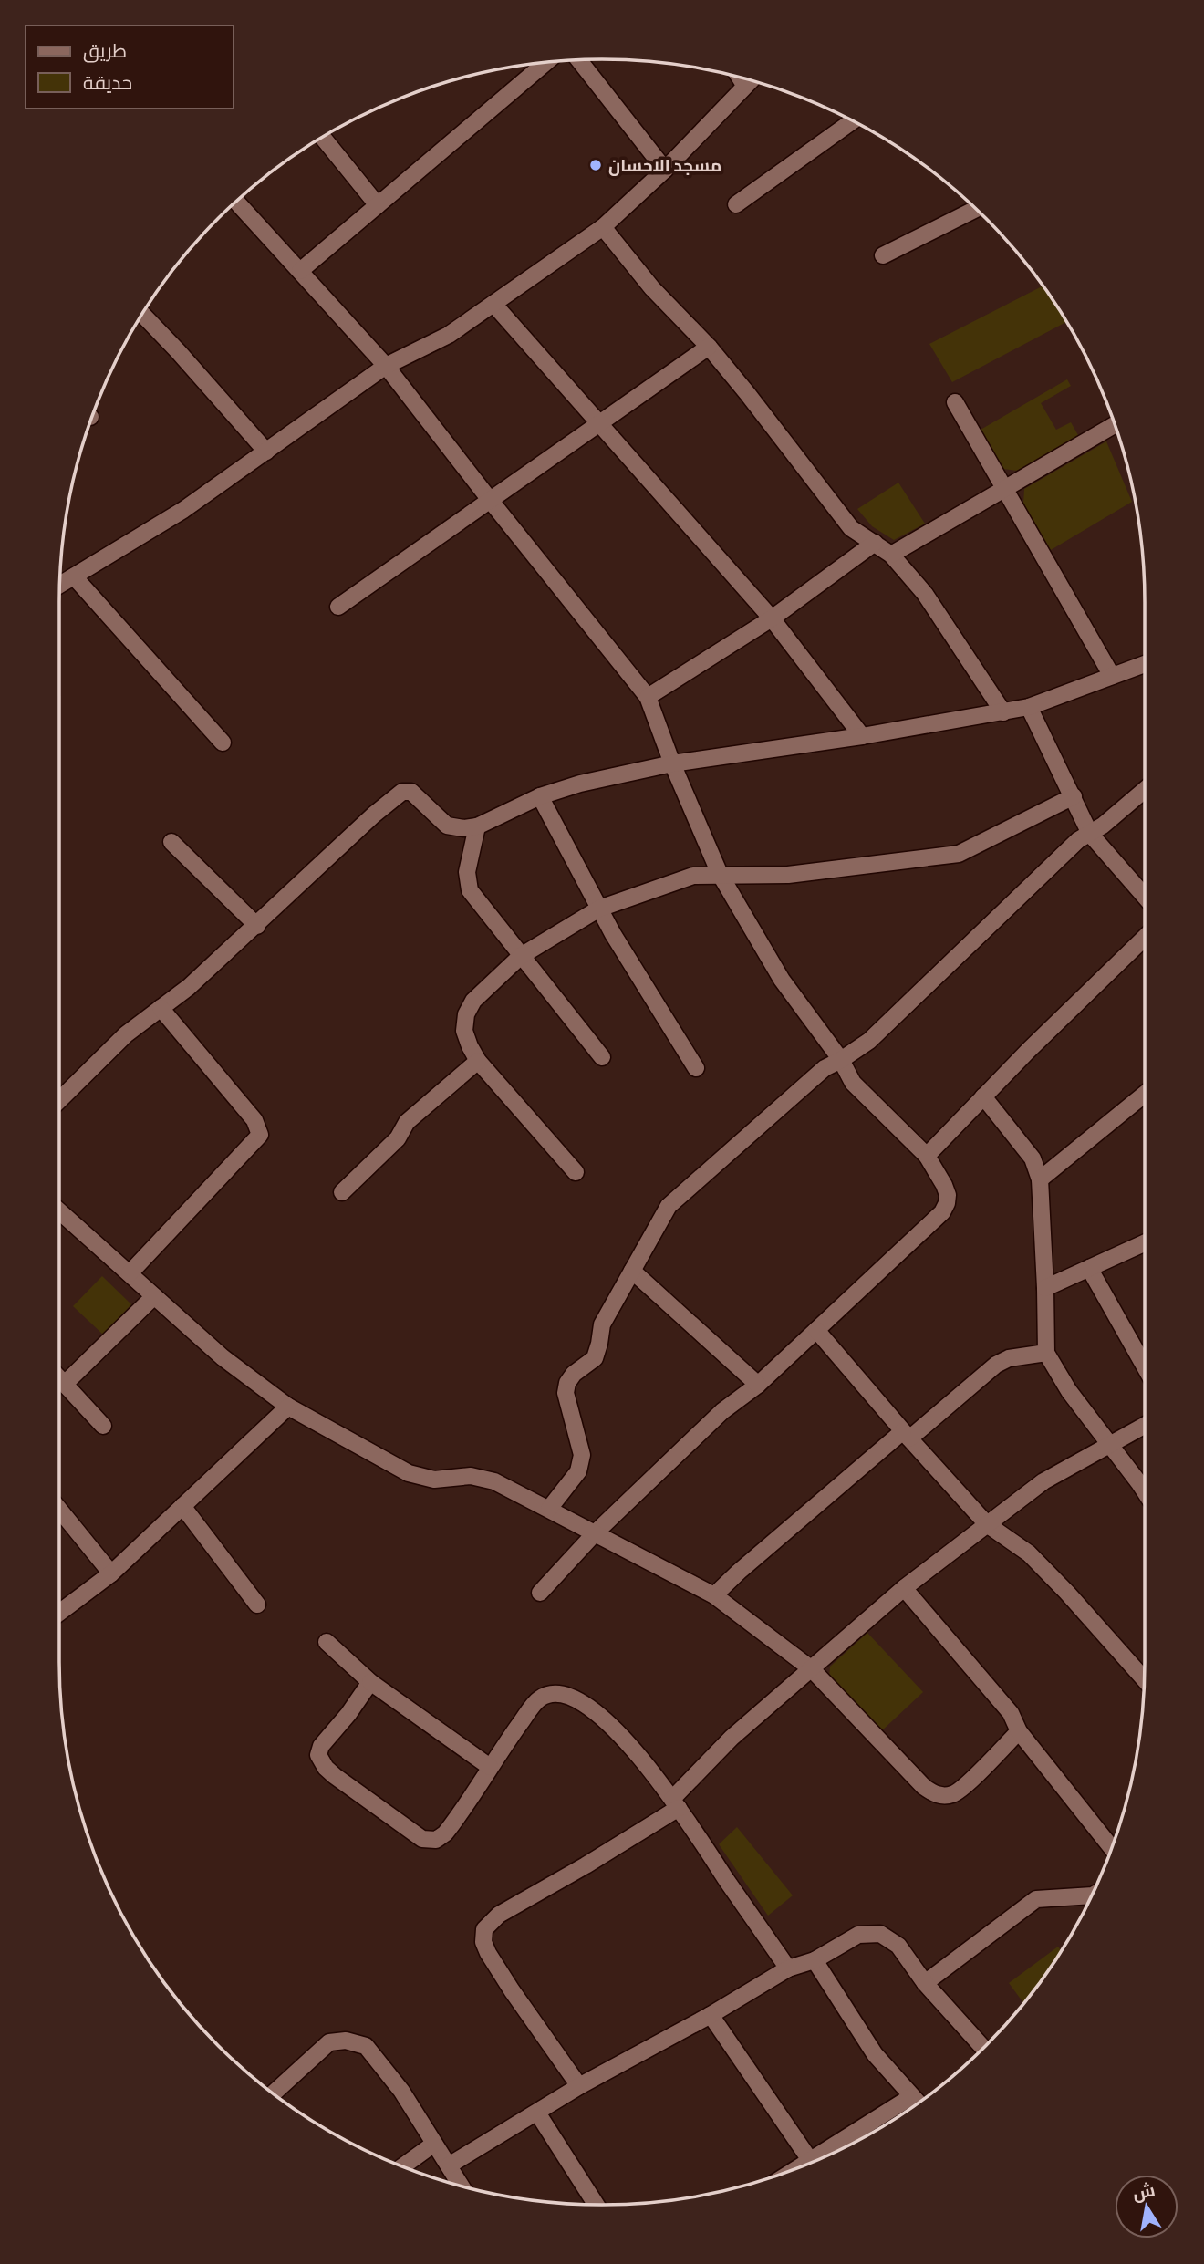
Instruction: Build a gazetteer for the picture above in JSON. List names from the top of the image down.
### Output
{
  "places": ["مسجد الاحسان"],
  "legend": ["طريق", "حديقة"],
  "north": "top"
}
